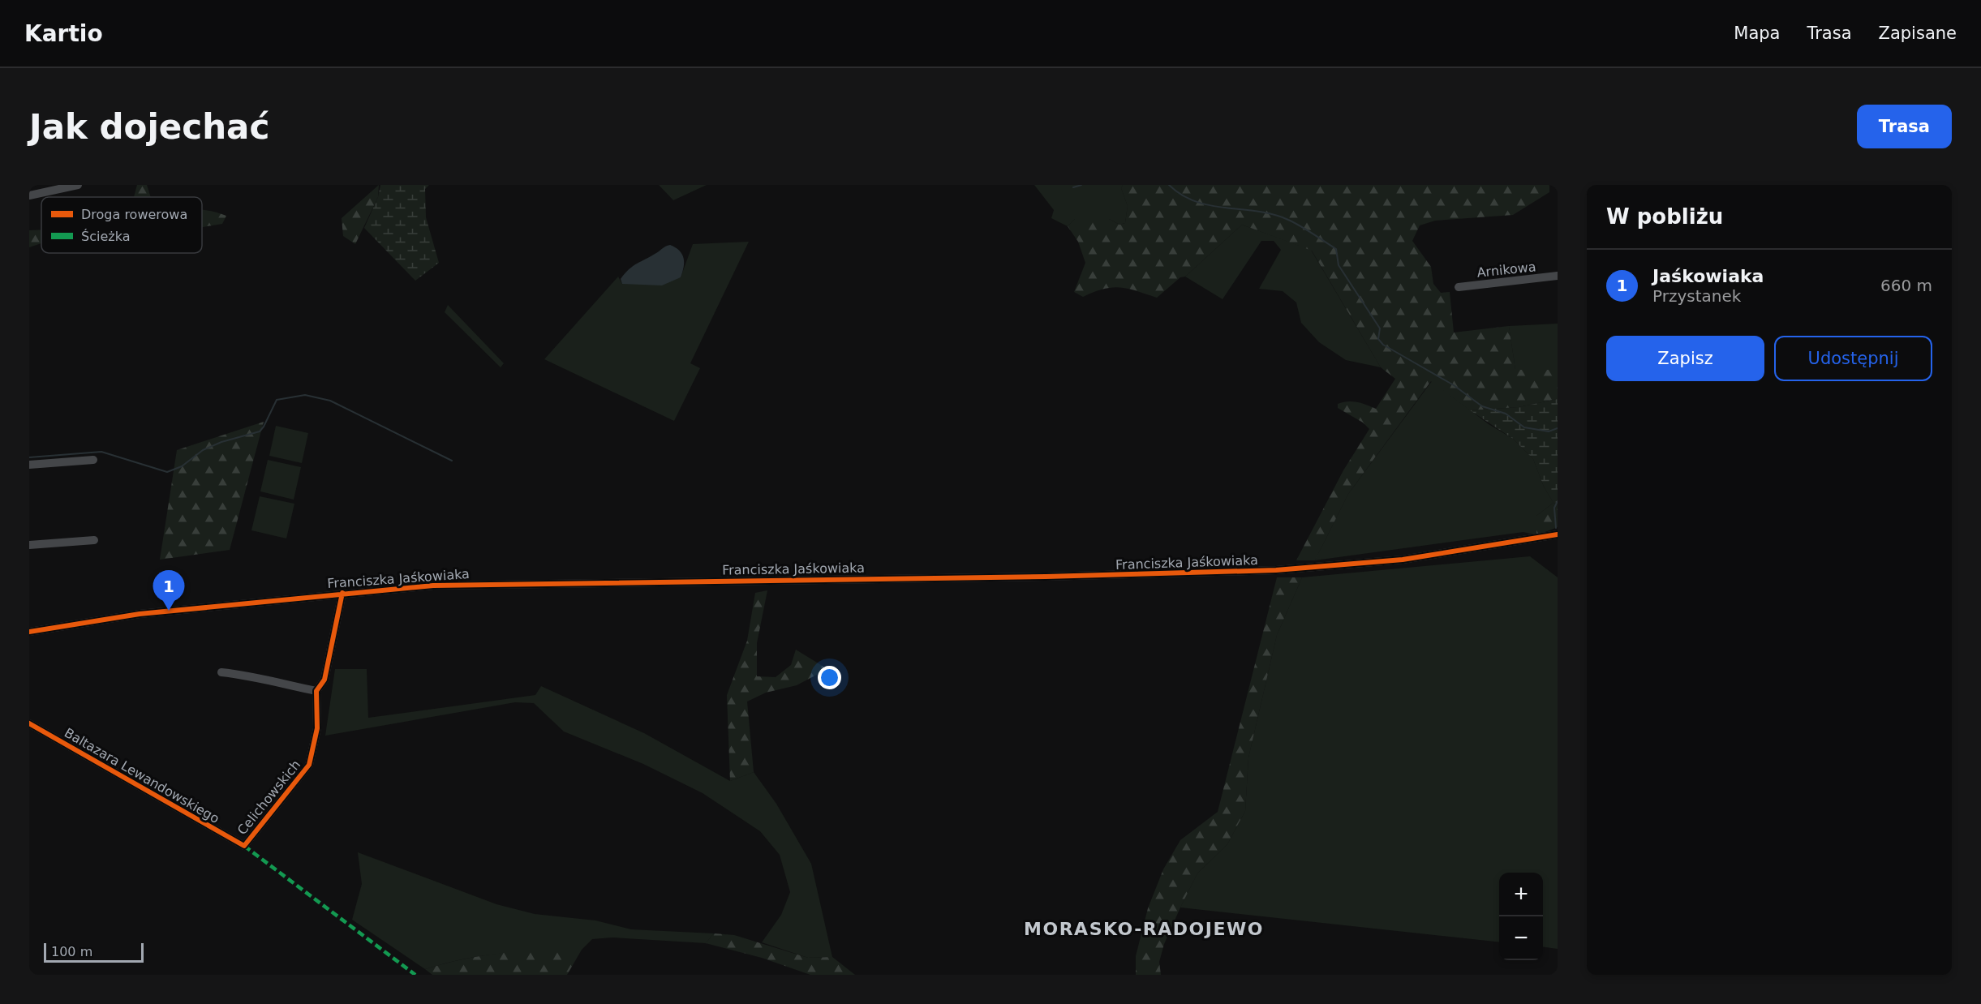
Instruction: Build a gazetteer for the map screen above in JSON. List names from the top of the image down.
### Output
{
  "streets": {
    "street": [
      "Arnikowa",
      "Franciszka Jaśkowiaka",
      "Baltazara Lewandowskiego",
      "Celichowskich"
    ]
  },
  "crossings": [
    ["Franciszka Jaśkowiaka", "Celichowskich"],
    ["Baltazara Lewandowskiego", "Celichowskich"]
  ],
  "districts": ["MORASKO-RADOJEWO"],
  "legend": ["Droga rowerowa", "Ścieżka"],
  "scale_bar": "100 m",
  "page": {
    "header": "Kartio",
    "nav": ["Mapa", "Trasa", "Zapisane"],
    "buttons": [
      "Trasa",
      ["Zapisz", "Udostępnij"]
    ],
    "title": "Jak dojechać",
    "heading": "W pobliżu",
    "list": [
      {
        "mark": "1",
        "name": "Jaśkowiaka",
        "note": "Przystanek",
        "value": "660 m"
      }
    ],
    "pins": "1",
    "map_buttons": ["+", "−"],
    "scale": "100 m"
  }
}
